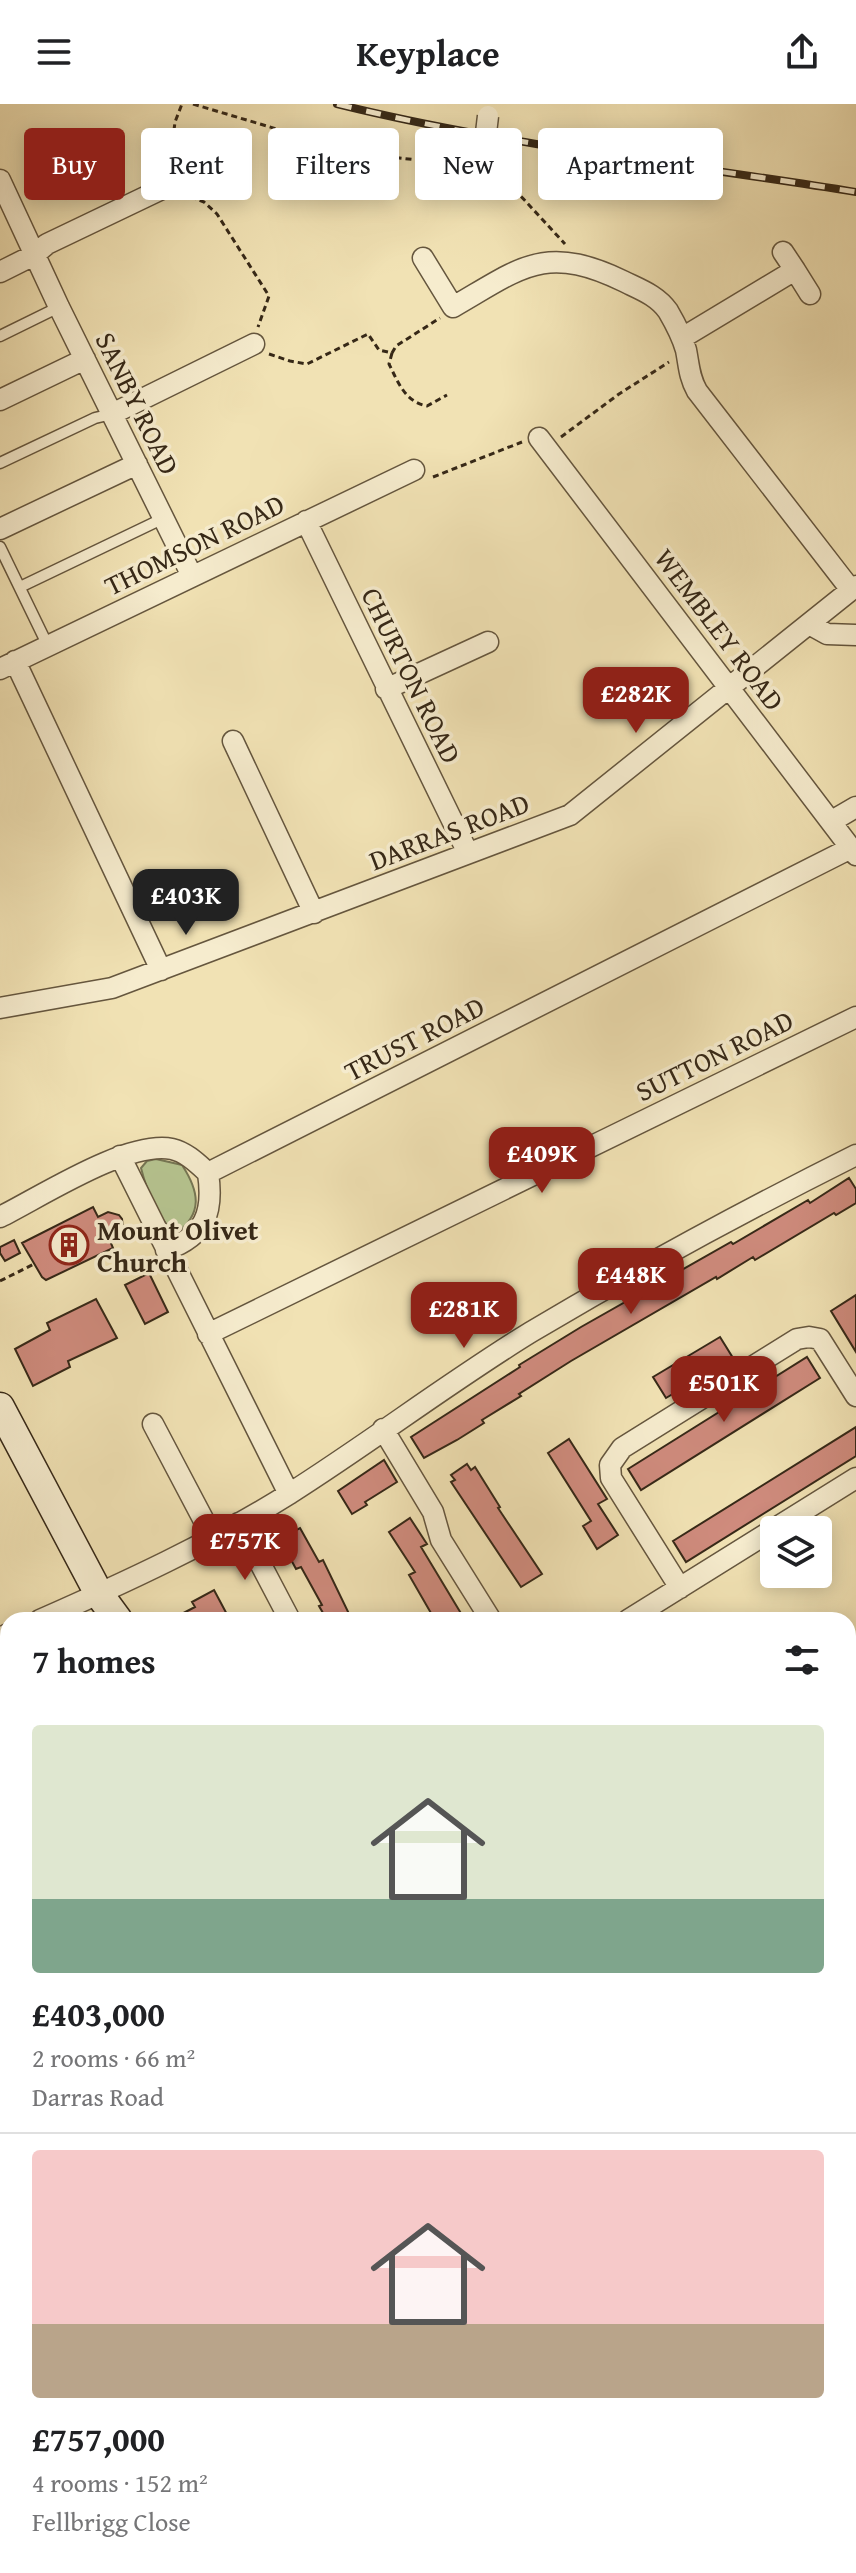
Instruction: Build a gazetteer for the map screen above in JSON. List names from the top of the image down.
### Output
{
  "streets": {
    "street": [
      "SANBY ROAD",
      "THOMSON ROAD",
      "WEMBLEY ROAD",
      "CHURTON ROAD",
      "DARRAS ROAD",
      "TRUST ROAD",
      "SUTTON ROAD"
    ]
  },
  "crossings": [
    ["SANBY ROAD", "THOMSON ROAD"],
    ["THOMSON ROAD", "CHURTON ROAD"],
    ["WEMBLEY ROAD", "DARRAS ROAD"],
    ["WEMBLEY ROAD", "TRUST ROAD"],
    ["CHURTON ROAD", "DARRAS ROAD"]
  ],
  "places": {
    "building": ["Mount Olivet Church"]
  },
  "page": {
    "header": "Keyplace",
    "chip": [
      "Buy",
      "Rent",
      "Filters",
      "New",
      "Apartment"
    ],
    "price": [
      "£282K",
      "£403K",
      "£409K",
      "£448K",
      "£281K",
      "£501K",
      "£757K"
    ],
    "heading": "7 homes",
    "list": [
      {
        "name": "£403,000",
        "note": "2 rooms · 66 m² · Darras Road"
      },
      {
        "name": "£757,000",
        "note": "4 rooms · 152 m² · Fellbrigg Close"
      }
    ]
  }
}
